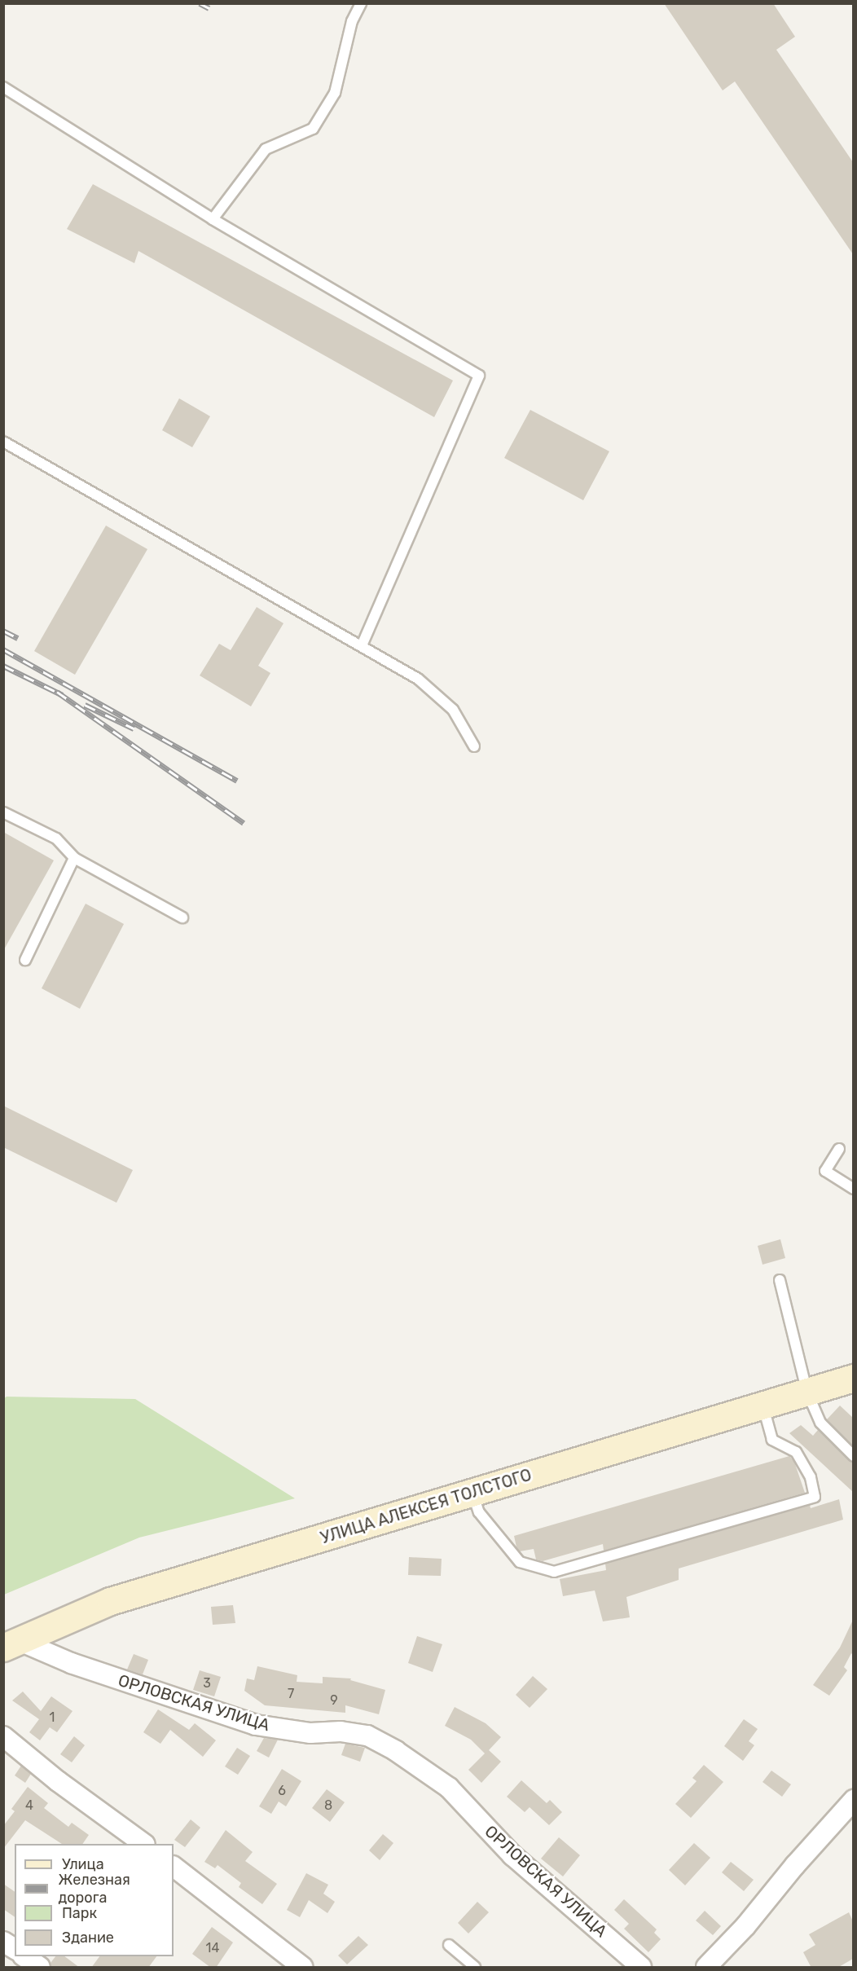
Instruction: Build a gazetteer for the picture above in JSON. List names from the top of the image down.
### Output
{
  "streets": {
    "street": ["УЛИЦА АЛЕКСЕЯ ТОЛСТОГО", "ОРЛОВСКАЯ УЛИЦА"]
  },
  "crossings": [
    ["УЛИЦА АЛЕКСЕЯ ТОЛСТОГО", "ОРЛОВСКАЯ УЛИЦА"]
  ],
  "house_numbers": [
    "3",
    "7",
    "9",
    "1",
    "6",
    "4",
    "8",
    "14"
  ],
  "legend": [
    "Улица",
    "Железная дорога",
    "Парк",
    "Здание"
  ]
}
